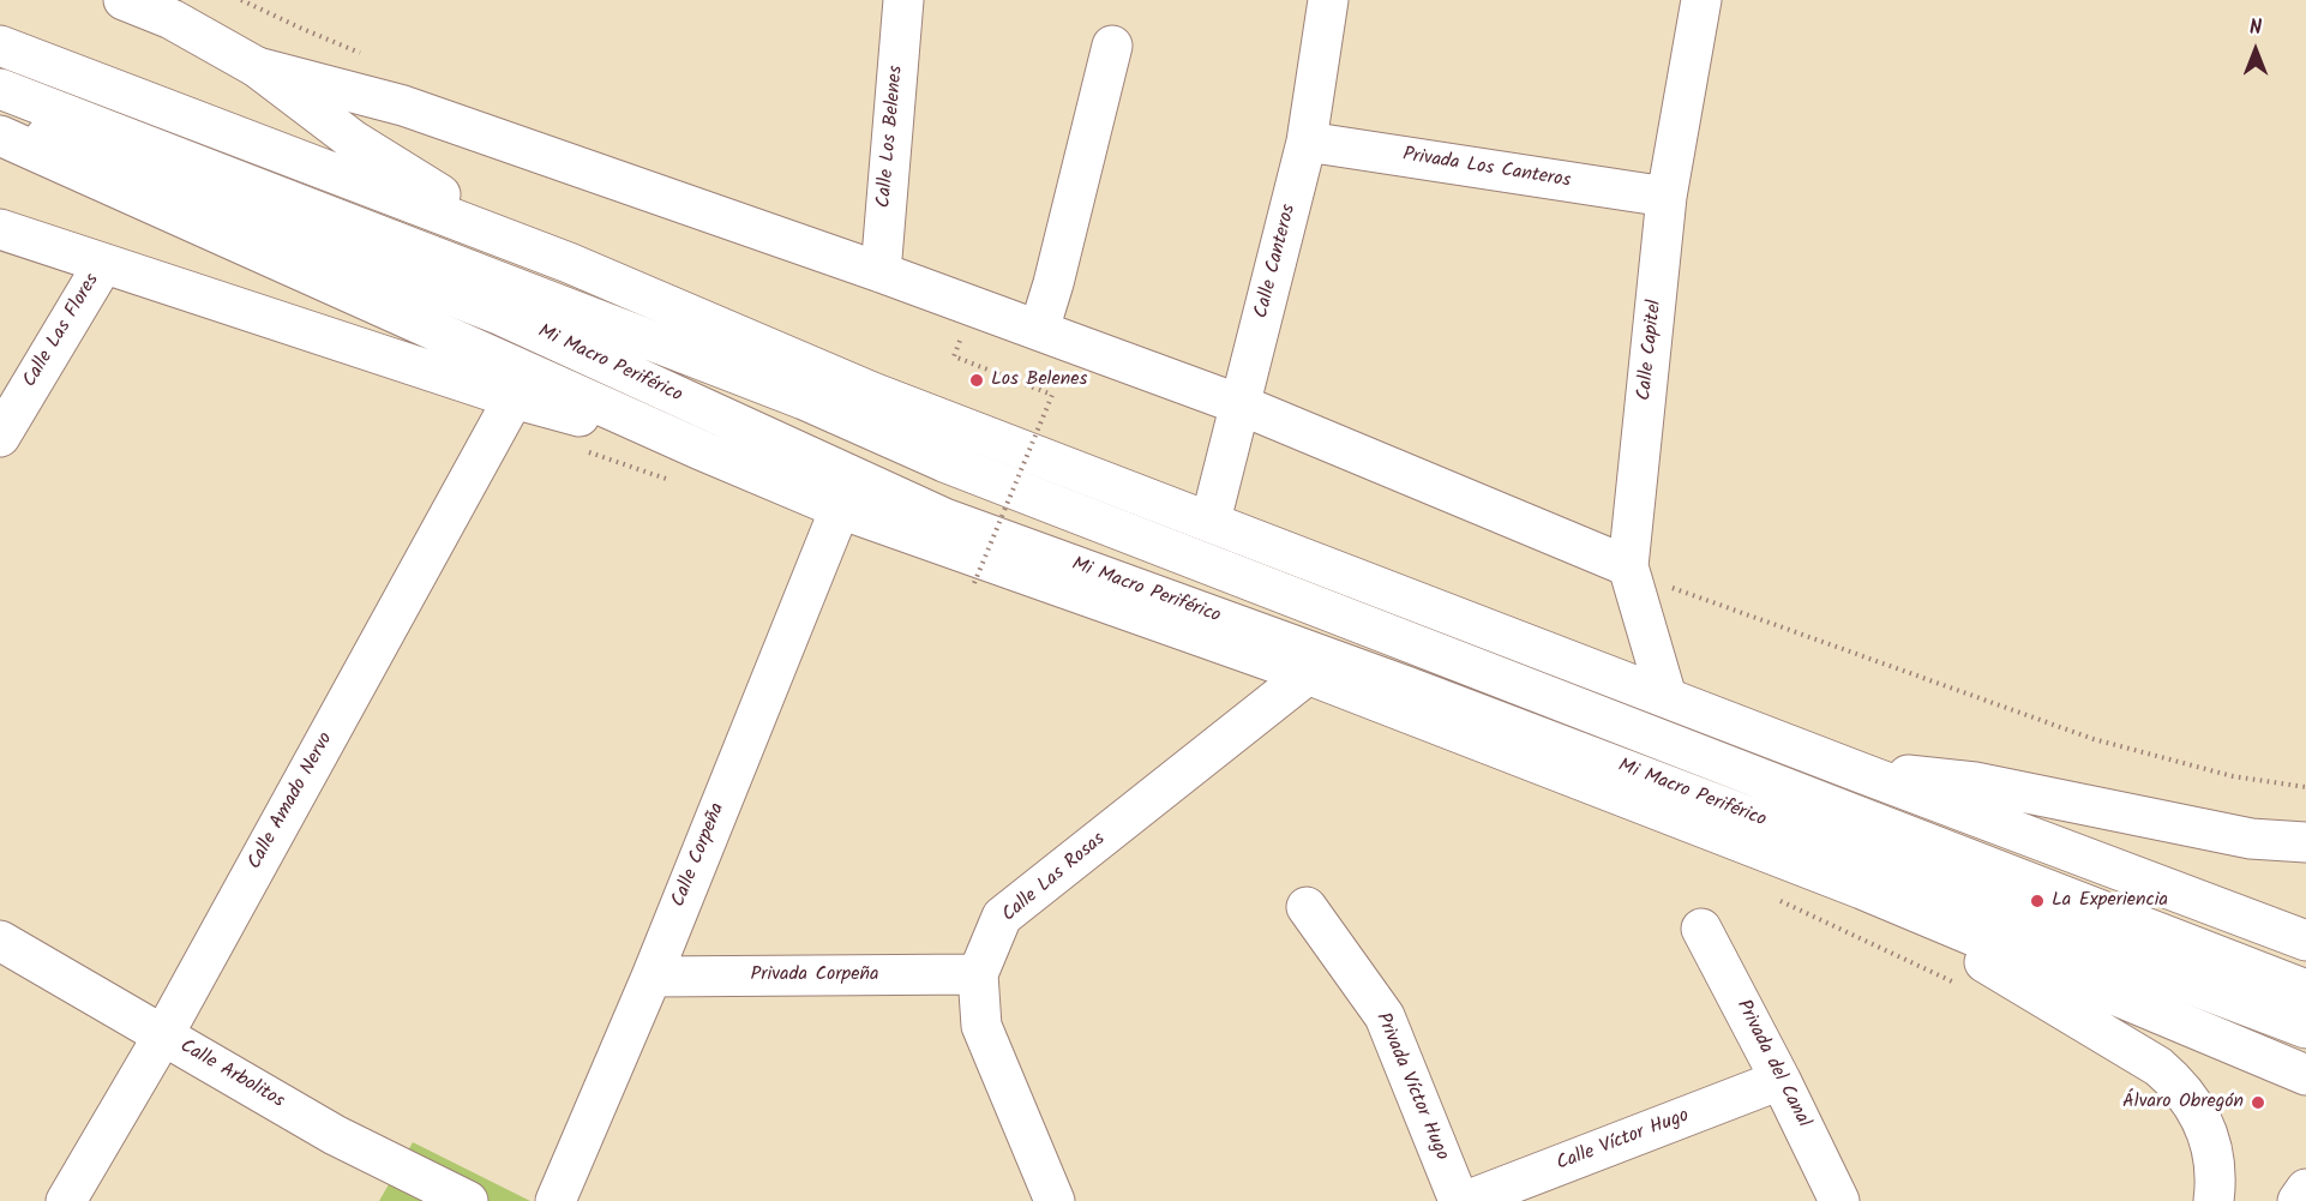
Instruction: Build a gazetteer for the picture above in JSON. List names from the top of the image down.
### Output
{
  "streets": {
    "main road": [
      "Calle Los Belenes",
      "Privada Los Canteros",
      "Calle Canteros",
      "Calle Las Flores",
      "Calle Capitel",
      "Mi Macro Periférico",
      "Calle Amado Nervo",
      "Calle Corpeña",
      "Calle Las Rosas",
      "Privada Corpeña",
      "Privada del Canal",
      "Calle Arbolitos",
      "Privada Víctor Hugo",
      "Calle Víctor Hugo"
    ]
  },
  "crossings": [
    ["Privada Los Canteros", "Calle Canteros"],
    ["Privada Los Canteros", "Calle Capitel"],
    ["Calle Amado Nervo", "Calle Arbolitos"],
    ["Calle Corpeña", "Privada Corpeña"],
    ["Calle Las Rosas", "Privada Corpeña"],
    ["Privada del Canal", "Calle Víctor Hugo"]
  ],
  "places": ["Los Belenes", "La Experiencia", "Álvaro Obregón"],
  "north": "top"
}
